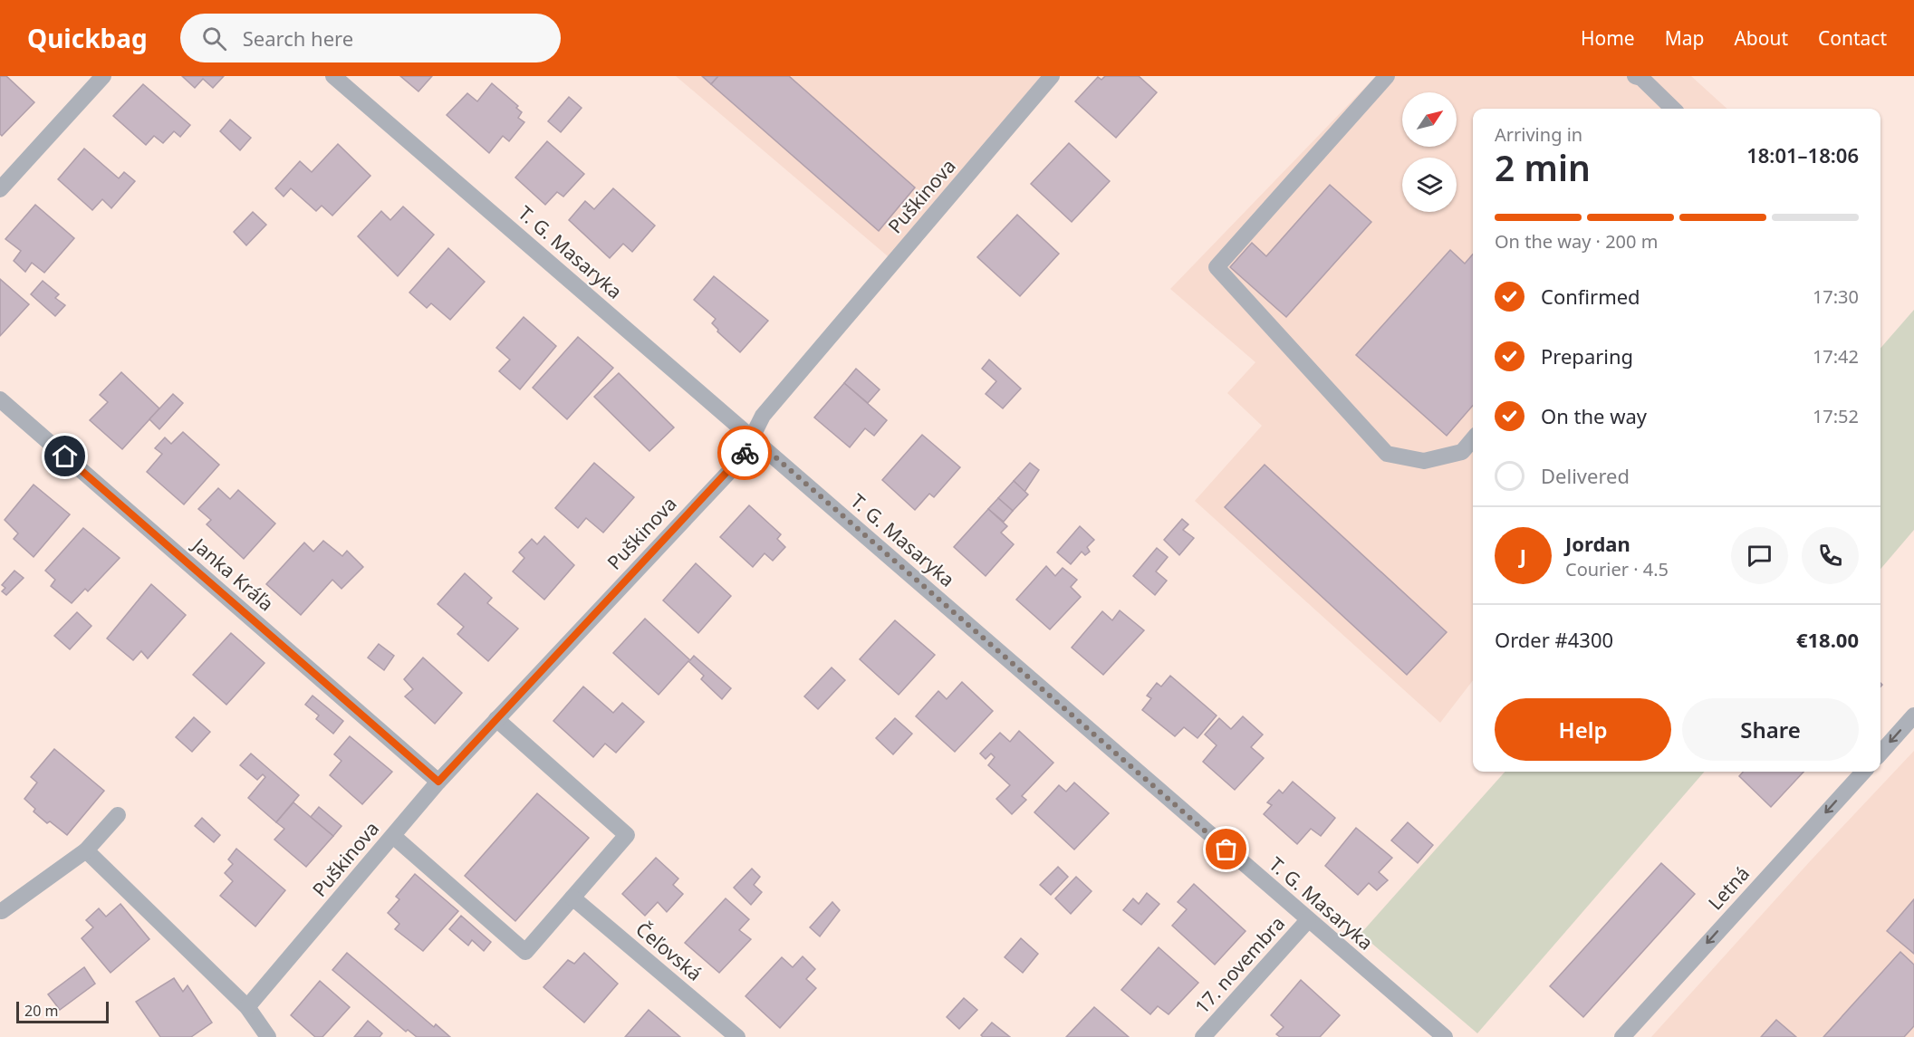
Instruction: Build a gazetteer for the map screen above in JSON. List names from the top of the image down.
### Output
{
  "streets": {
    "street": [
      "Puškinova",
      "T. G. Masaryka",
      "Janka Kráľa",
      "Letná",
      "Čeľovská",
      "17. novembra"
    ]
  },
  "crossings": [
    ["Puškinova", "T. G. Masaryka"],
    ["Puškinova", "Janka Kráľa"],
    ["T. G. Masaryka", "17. novembra"]
  ],
  "one_way": ["Letná"],
  "scale_bar": "20 m",
  "north": "top right",
  "page": {
    "header": "Quickbag",
    "search": "Search here",
    "nav": [
      "Home",
      "Map",
      "About",
      "Contact"
    ],
    "heading": ["2 min", "Arriving in", "18:01–18:06"],
    "panel": [
      "Jordan",
      "Courier · 4.5",
      "Order #4300",
      "€18.00"
    ],
    "bar": "On the way · 200 m",
    "list": [
      ["Confirmed", "17:30"],
      ["Preparing", "17:42"],
      ["On the way", "17:52"],
      "Delivered"
    ],
    "round": "J",
    "buttons": ["Help", "Share"],
    "scale": "20 m"
  }
}
